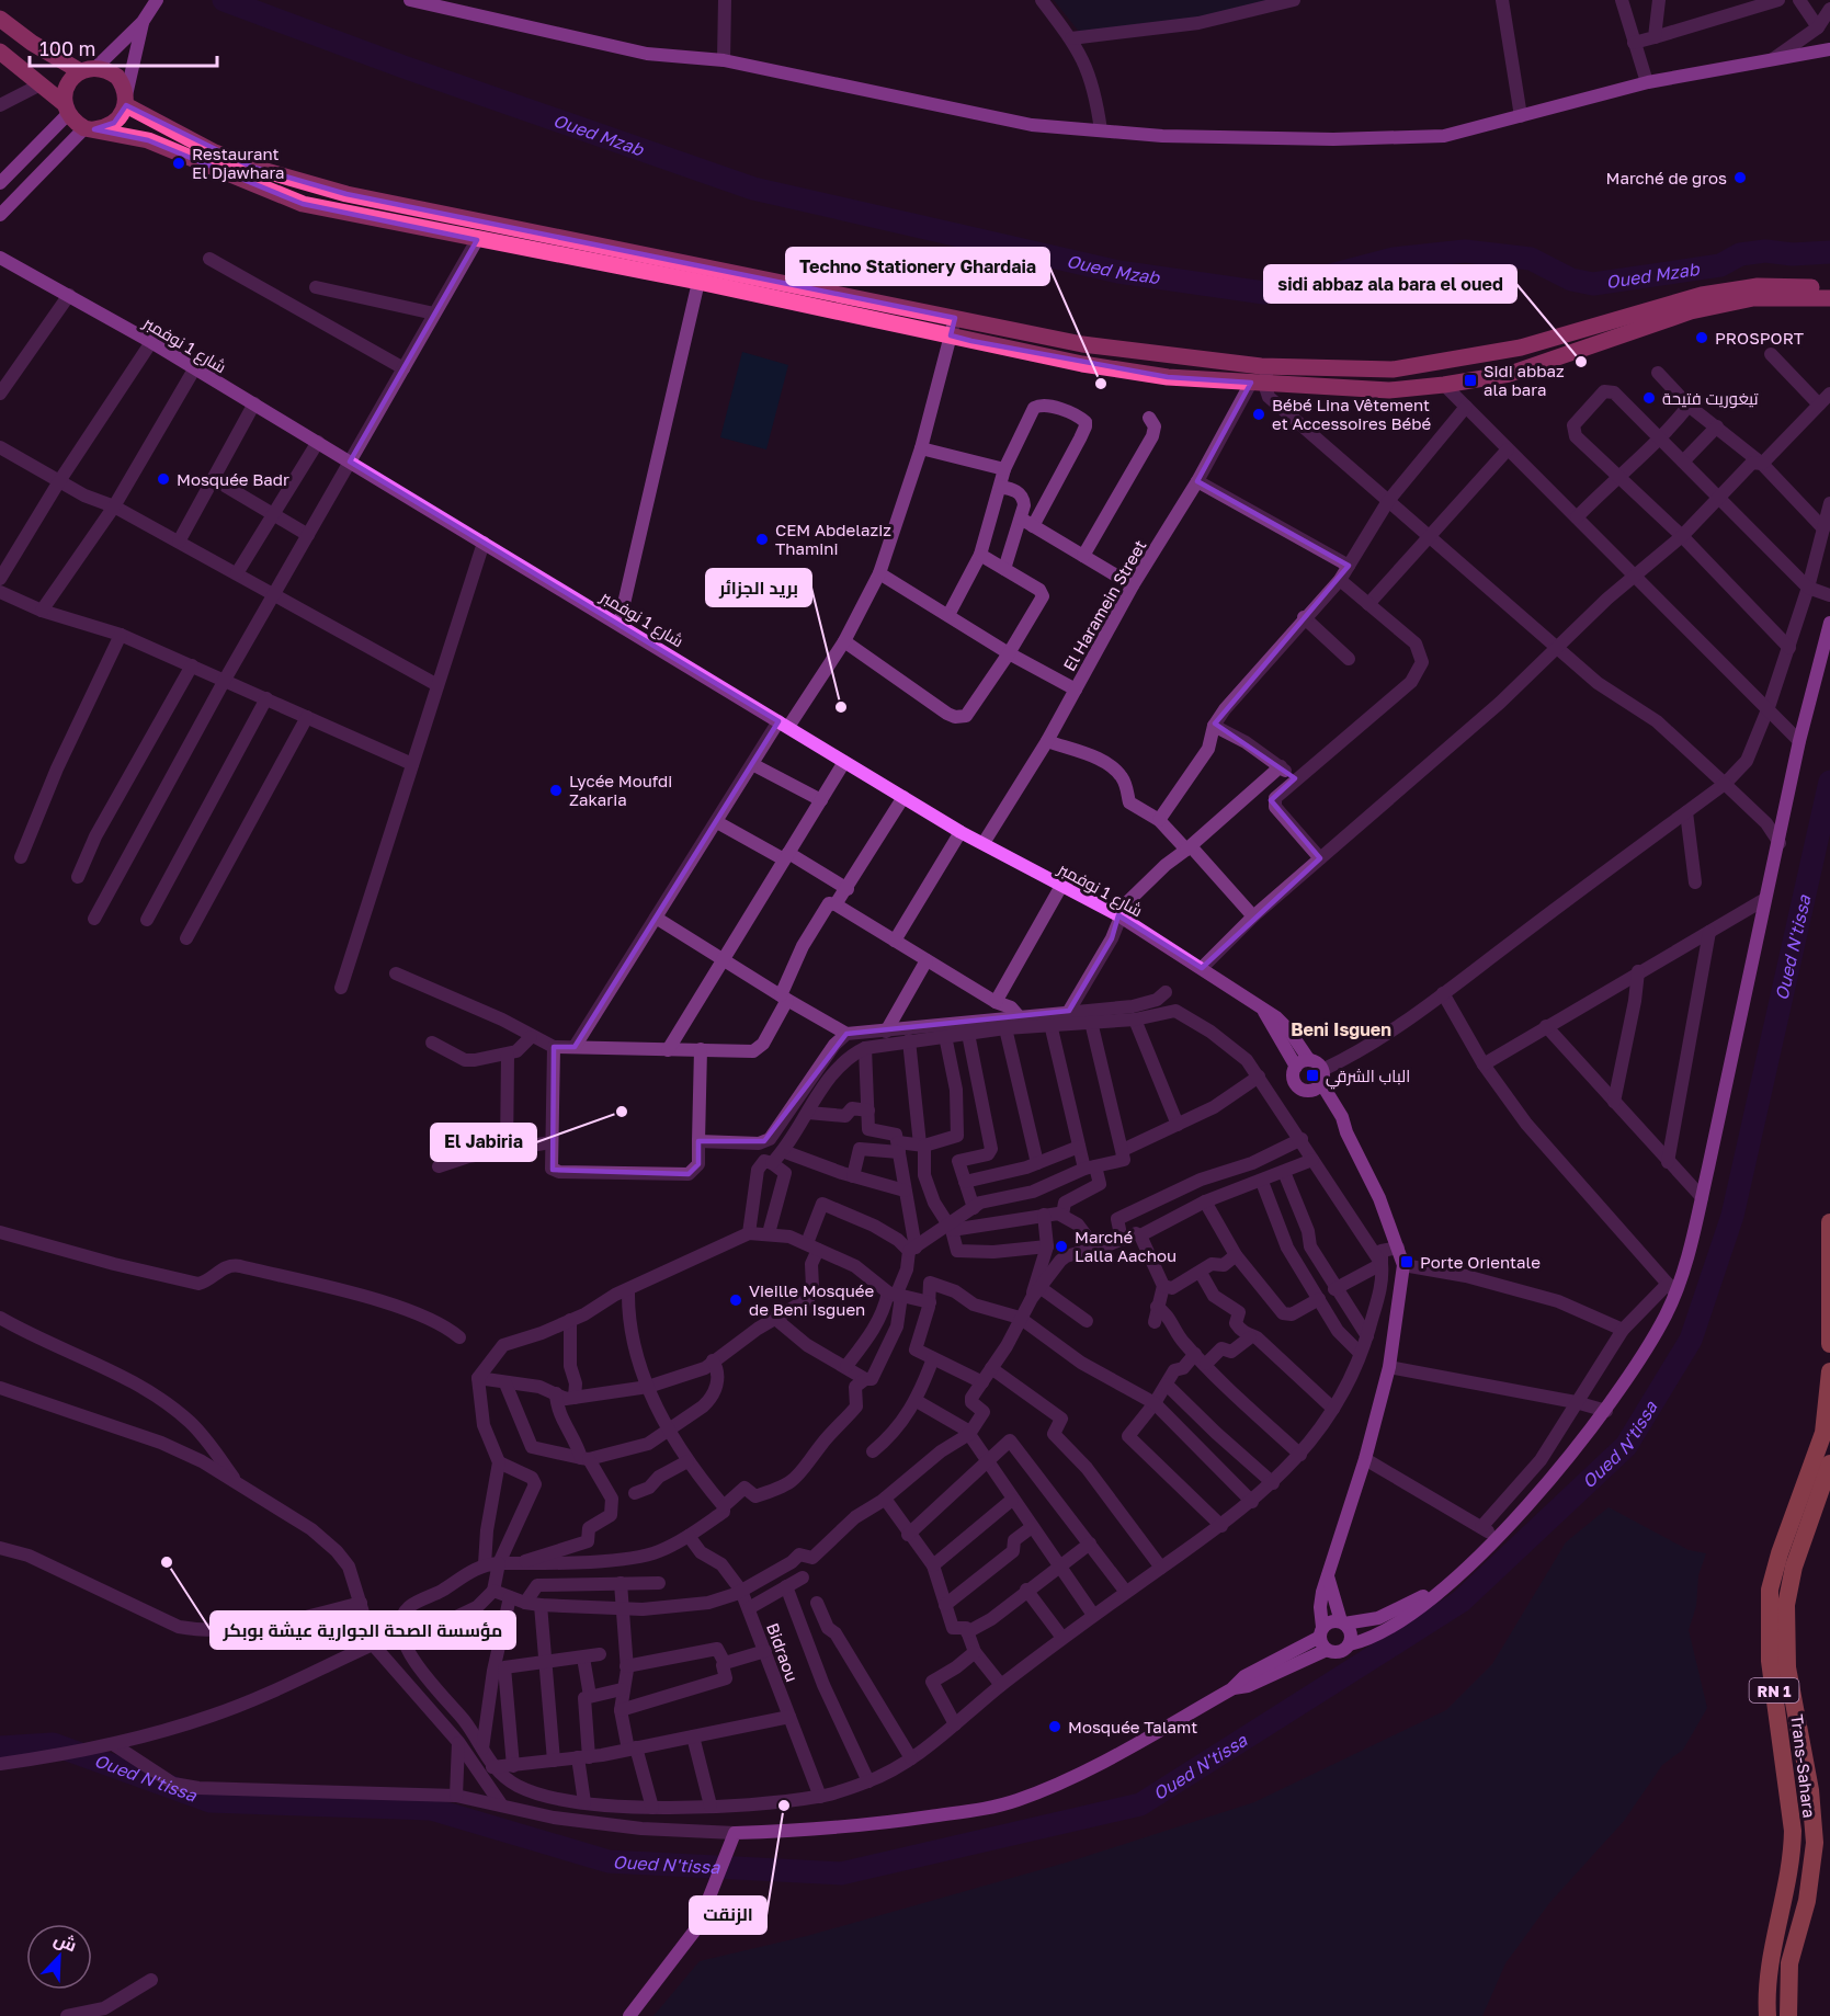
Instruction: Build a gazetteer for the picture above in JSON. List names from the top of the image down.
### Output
{
  "streets": {
    "highway": ["RN 1", "Trans-Sahara"],
    "main road": ["شارع 1 نوفمبر"],
    "street": ["El Haramein Street", "Bidraou"]
  },
  "crossings": [
    ["شارع 1 نوفمبر", "El Haramein Street"]
  ],
  "districts": ["Beni Isguen"],
  "water": ["Oued Mzab", "Oued N'tissa"],
  "places": {
    "other": [
      "Restaurant El Djawhara",
      "Marché de gros",
      "PROSPORT",
      "sidi abbaz ala bara el oued",
      "Techno Stationery Ghardaia",
      "تيغوريت فتيحة",
      "Bébé Lina Vêtement et Accessoires Bébé",
      "Mosquée Badr",
      "CEM Abdelaziz Thamini",
      "بريد الجزائر",
      "Lycée Moufdi Zakaria",
      "El Jabiria",
      "Marché Lalla Aachou",
      "Vieille Mosquée de Beni Isguen",
      "مؤسسة الصحة الجوارية عيشة بوبكر",
      "Mosquée Talamt",
      "الزنقت"
    ],
    "transit": ["Sidi abbaz ala bara", "الباب الشرقي", "Porte Orientale"]
  },
  "scale_bar": "100 m",
  "north": "top right"
}
